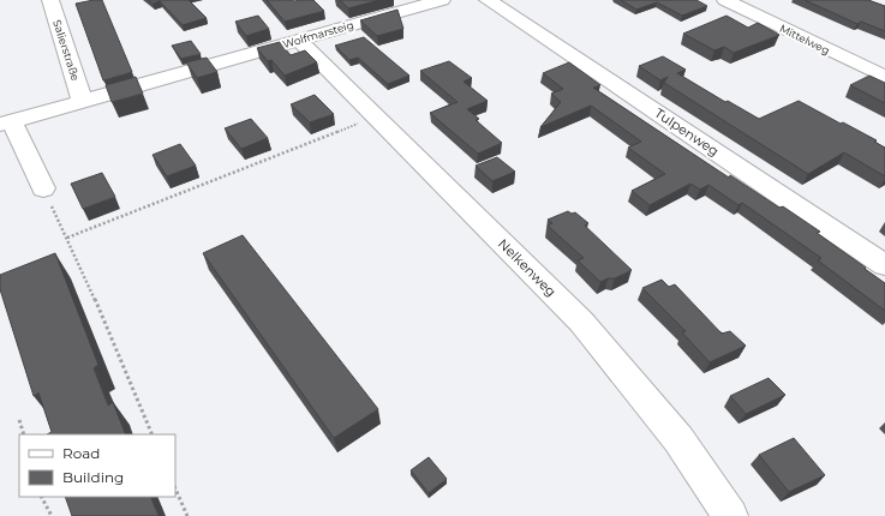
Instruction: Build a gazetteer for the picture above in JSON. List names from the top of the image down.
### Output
{
  "streets": {
    "street": [
      "Wolfmarsteig",
      "Mittelweg",
      "Salierstraße",
      "Tulpenweg",
      "Nelkenweg"
    ]
  },
  "crossings": [
    ["Wolfmarsteig", "Salierstraße"],
    ["Wolfmarsteig", "Nelkenweg"]
  ],
  "legend": ["Road", "Building"]
}
